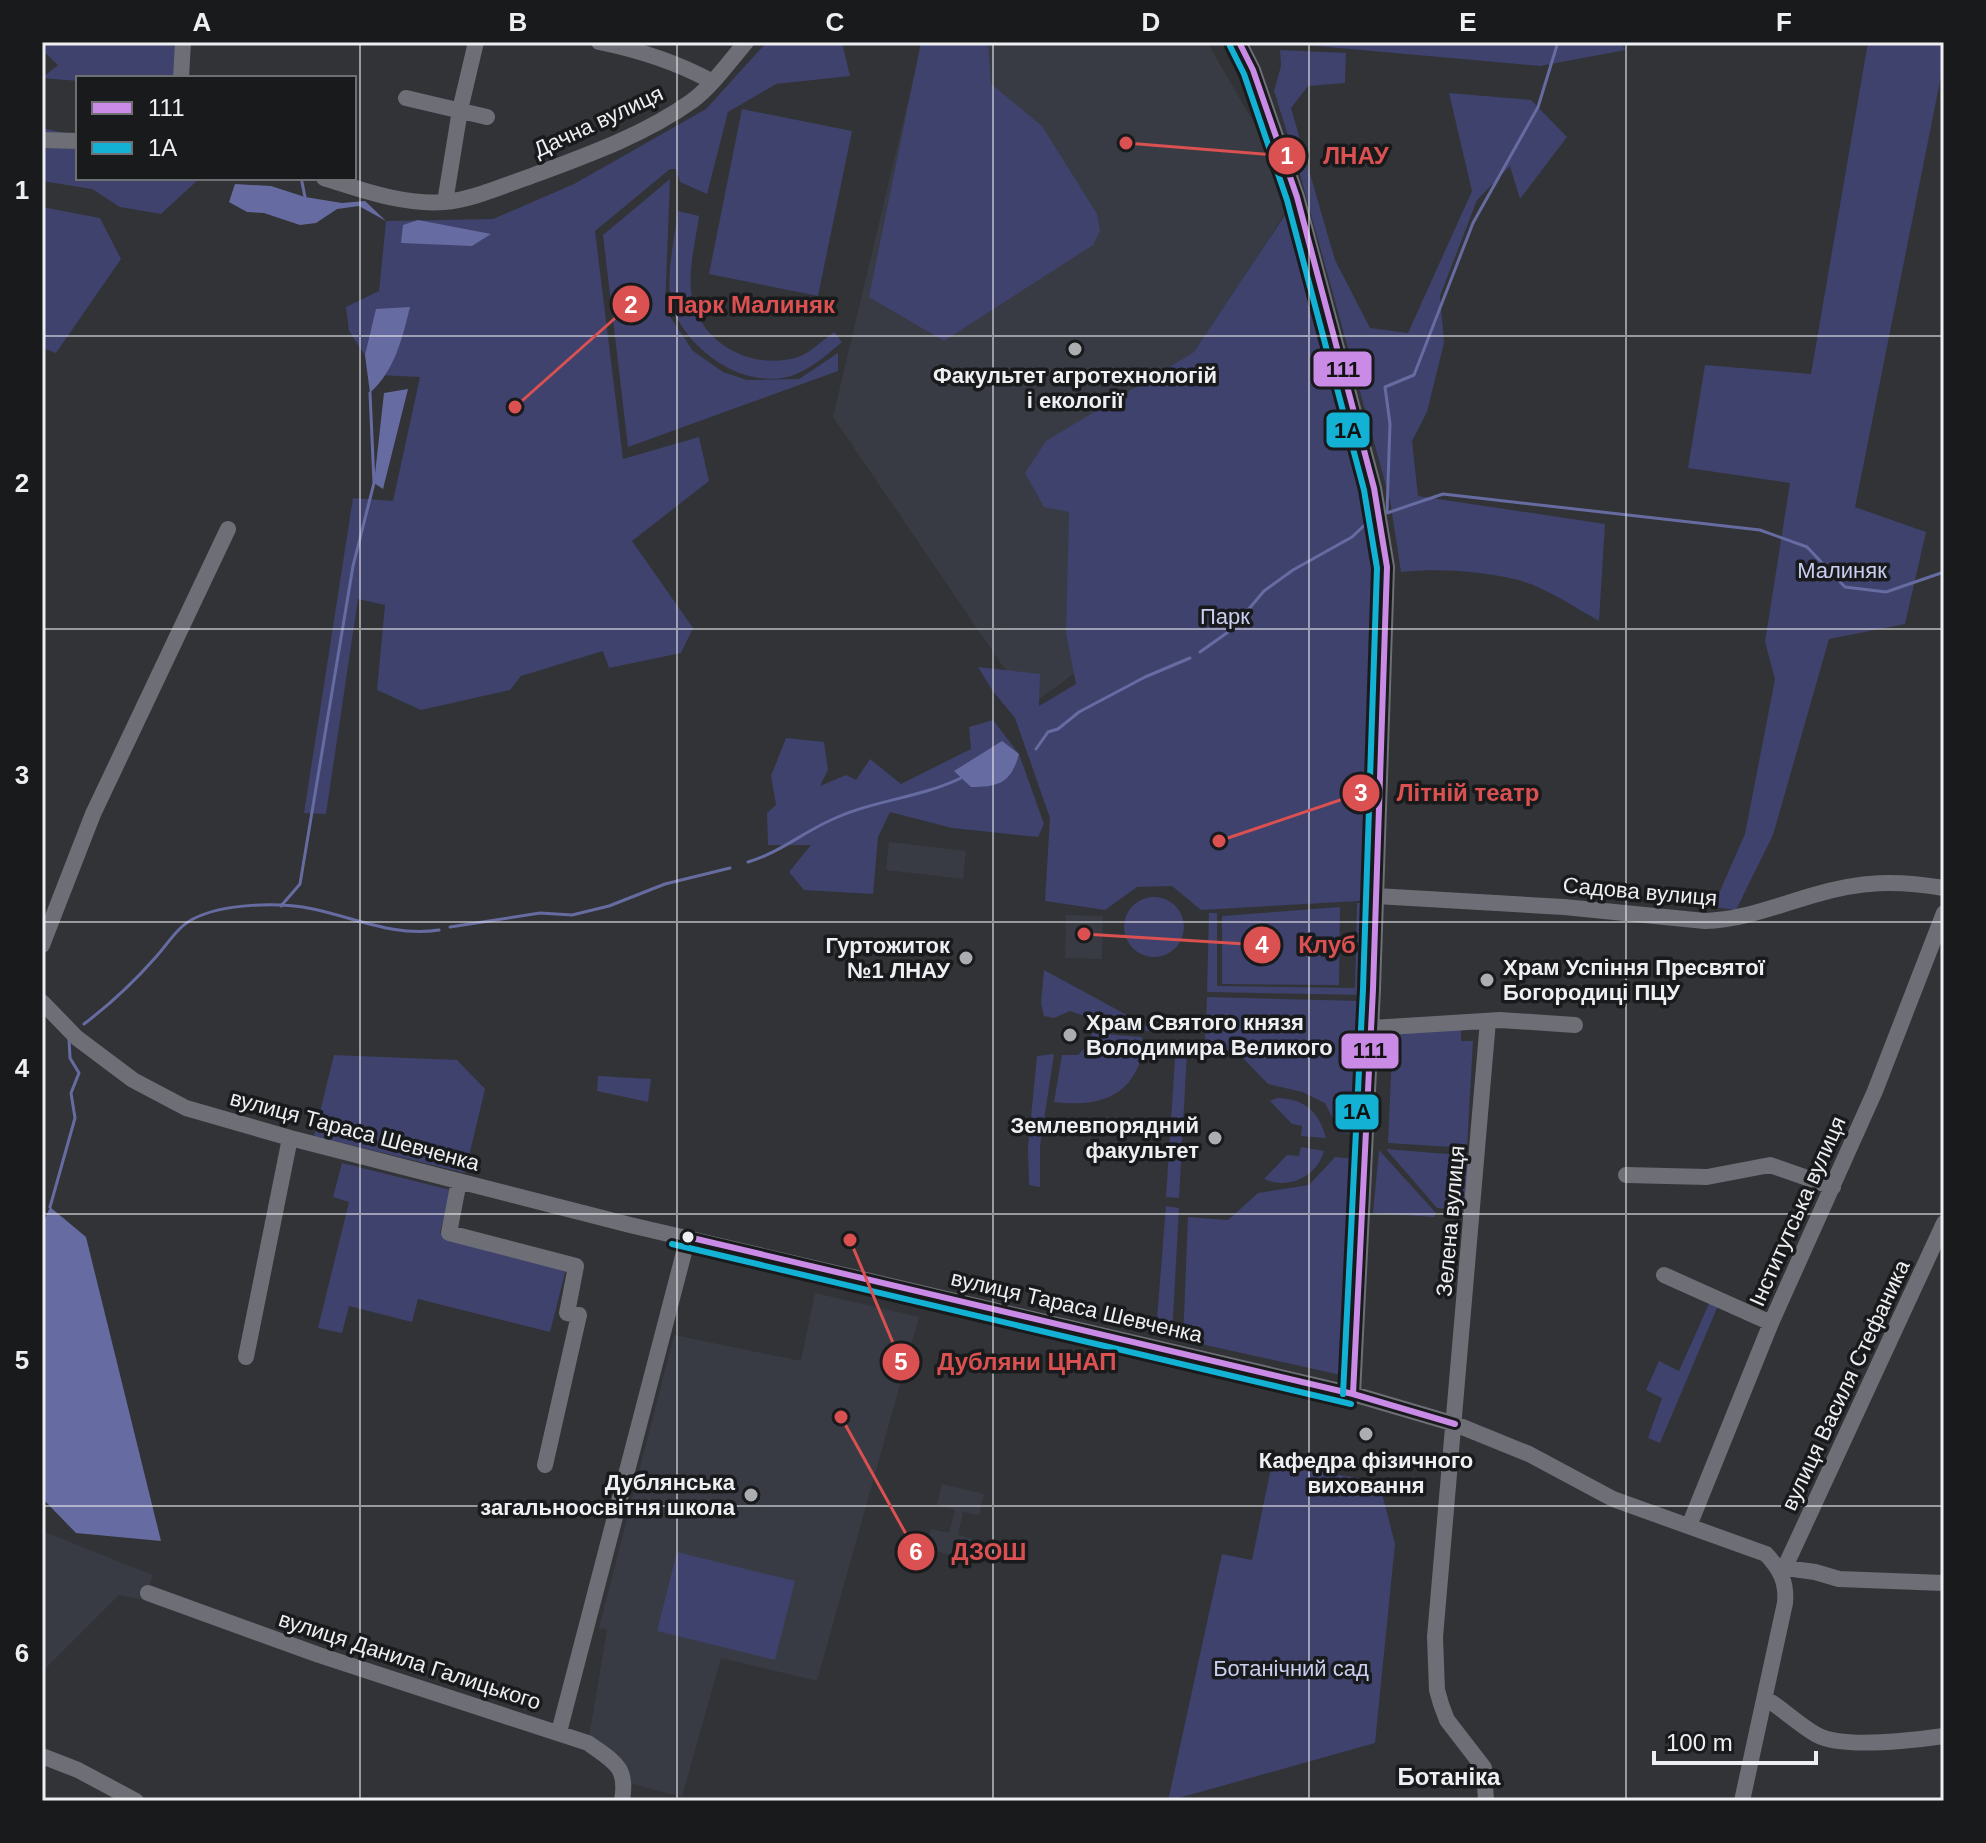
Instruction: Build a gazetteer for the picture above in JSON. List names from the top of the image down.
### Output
{
  "streets": {
    "street": [
      "Дачна вулиця",
      "Садова вулиця",
      "вулиця Тараса Шевченка",
      "Інститутська вулиця",
      "Зелена вулиця",
      "вулиця Василя Стефаника",
      "вулиця Данила Галицького"
    ]
  },
  "crossings": [
    ["вулиця Тараса Шевченка", "Інститутська вулиця"],
    ["вулиця Тараса Шевченка", "Зелена вулиця"],
    ["вулиця Тараса Шевченка", "вулиця Василя Стефаника"]
  ],
  "districts": ["Ботаніка"],
  "parks": ["Малиняк", "Парк", "Ботанічний сад"],
  "places": [
    "ЛНАУ",
    "Факультет агротехнологій і екології",
    "Парк Малиняк",
    "Літній театр",
    "Клуб",
    "Гуртожиток №1 ЛНАУ",
    "Храм Успіння Пресвятої Богородиці ПЦУ",
    "Храм Святого князя Володимира Великого",
    "Землевпорядний факультет",
    "Дубляни ЦНАП",
    "ДЗОШ",
    "Кафедра фізичного виховання",
    "Дублянська загальноосвітня школа"
  ],
  "lines": ["transit line 111", "transit line 1А"],
  "legend": ["111", "1А"],
  "scale_bar": "100 m",
  "grid": {
    "columns": [
      "A",
      "B",
      "C",
      "D",
      "E",
      "F"
    ],
    "rows": [
      "1",
      "2",
      "3",
      "4",
      "5",
      "6"
    ]
  }
}
